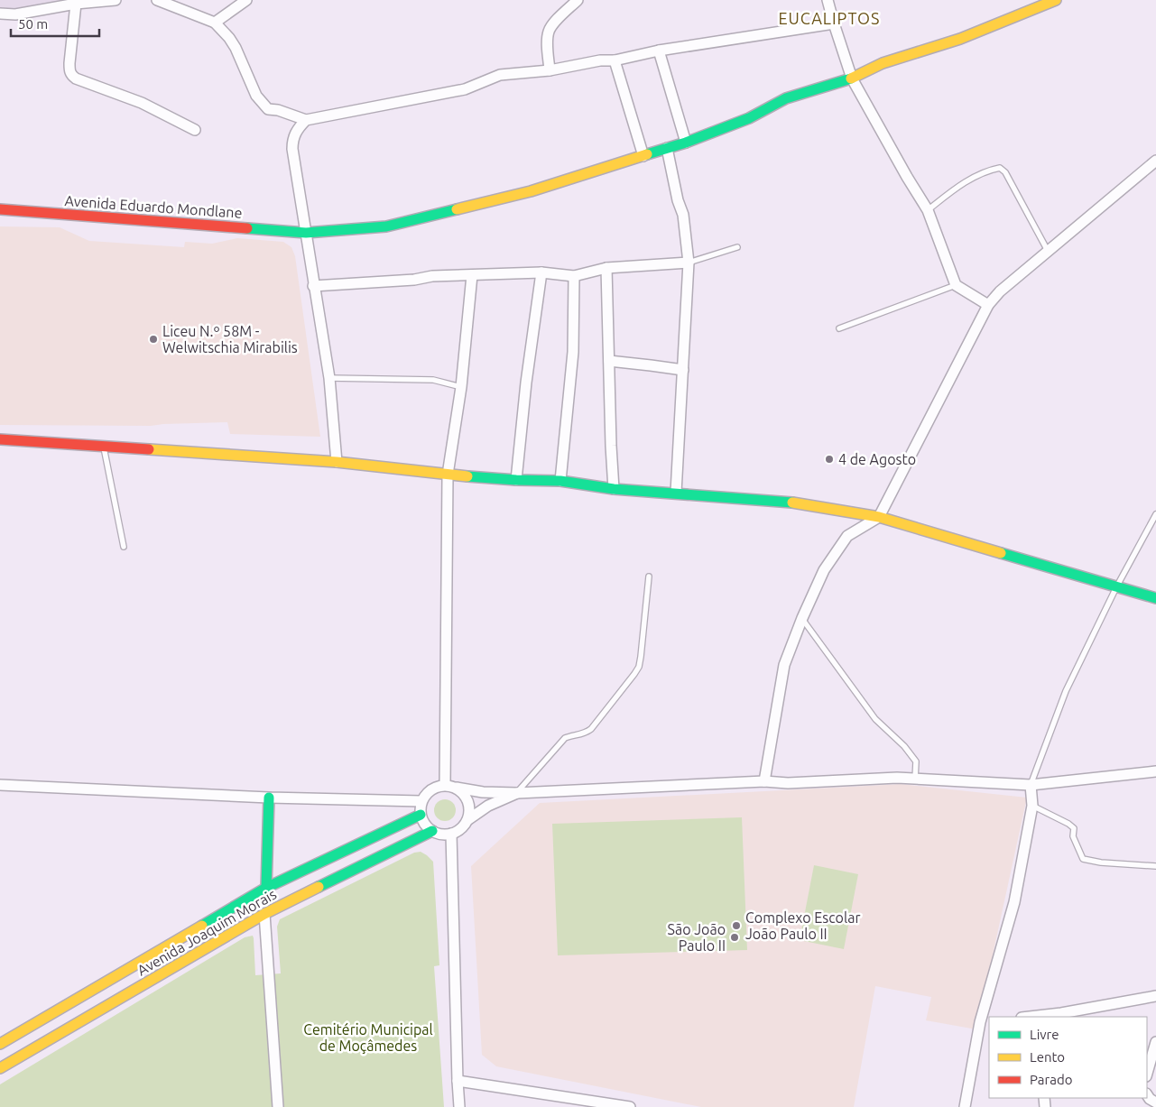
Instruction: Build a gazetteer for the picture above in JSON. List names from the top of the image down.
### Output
{
  "streets": {
    "street": ["Avenida Eduardo Mondlane", "Avenida Joaquim Morais"]
  },
  "districts": ["EUCALIPTOS"],
  "parks": ["Cemitério Municipal de Moçâmedes"],
  "places": [
    "Liceu N.º 58M - Welwitschia Mirabilis",
    "4 de Agosto",
    "Complexo Escolar João Paulo II",
    "São João Paulo II"
  ],
  "legend": ["Livre", "Lento", "Parado"],
  "scale_bar": "50 m"
}
